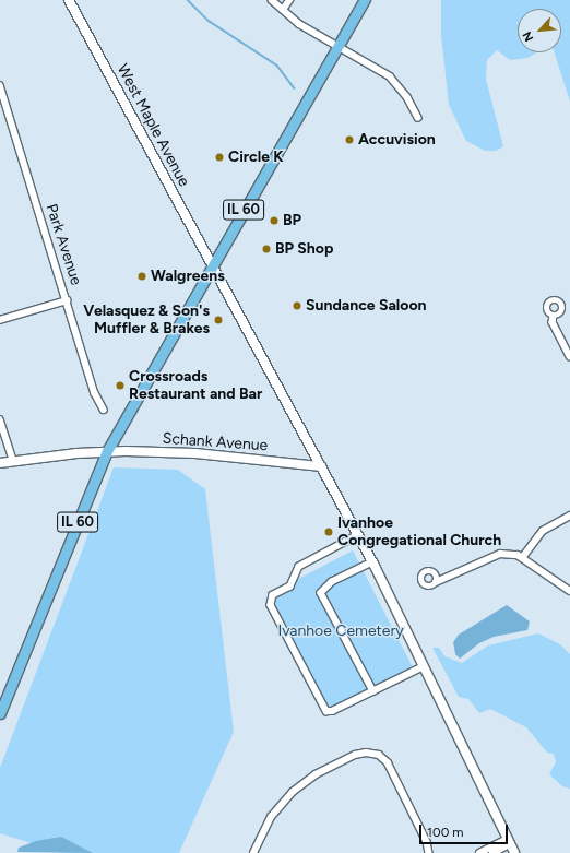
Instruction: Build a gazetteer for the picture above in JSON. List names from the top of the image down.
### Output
{
  "streets": {
    "main road": ["West Maple Avenue", "IL 60", "Schank Avenue"],
    "street": ["Park Avenue"]
  },
  "crossings": [
    ["West Maple Avenue", "IL 60"],
    ["West Maple Avenue", "Schank Avenue"],
    ["IL 60", "Schank Avenue"]
  ],
  "parks": ["Ivanhoe Cemetery"],
  "places": [
    "Accuvision",
    "Circle K",
    "BP",
    "BP Shop",
    "Walgreens",
    "Sundance Saloon",
    "Velasquez & Son's Muffler & Brakes",
    "Crossroads Restaurant and Bar",
    "Ivanhoe Congregational Church"
  ],
  "scale_bar": "100 m",
  "north": "bottom left"
}
